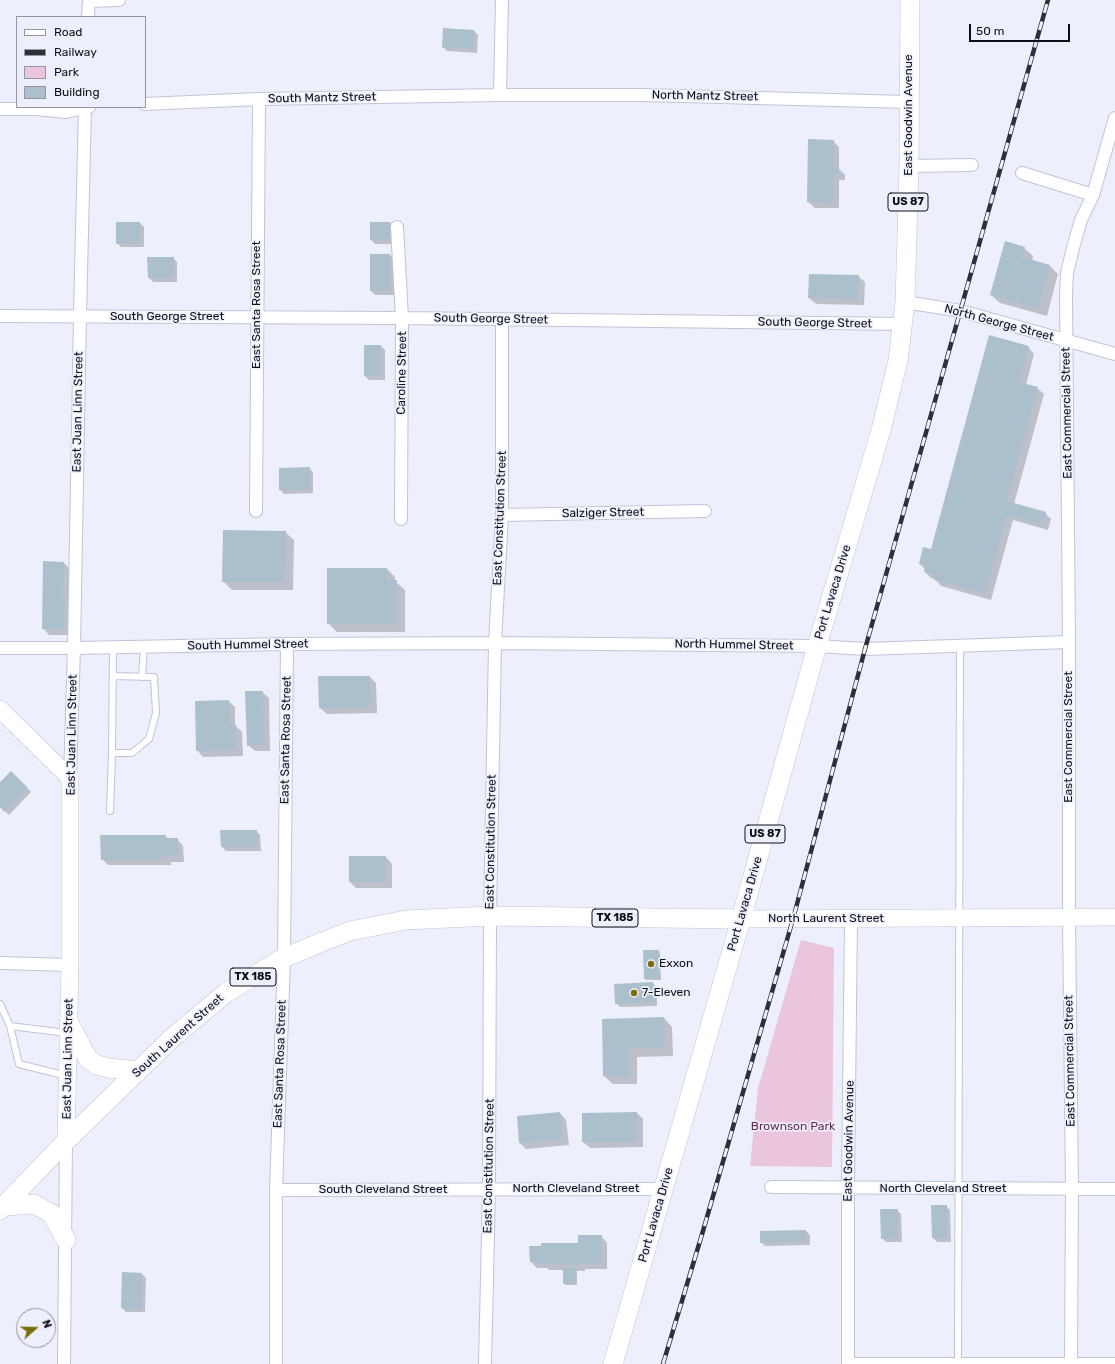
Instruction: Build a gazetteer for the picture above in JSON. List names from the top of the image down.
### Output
{
  "streets": {
    "main road": [
      "East Goodwin Avenue",
      "US 87",
      "Port Lavaca Drive",
      "TX 185",
      "North Laurent Street",
      "South Laurent Street"
    ],
    "street": [
      "North Mantz Street",
      "South Mantz Street",
      "East Santa Rosa Street",
      "South George Street",
      "North George Street",
      "Caroline Street",
      "East Juan Linn Street",
      "East Commercial Street",
      "Salziger Street",
      "East Constitution Street",
      "South Hummel Street",
      "North Hummel Street",
      "North Cleveland Street",
      "South Cleveland Street"
    ]
  },
  "crossings": [
    ["North Mantz Street", "South Mantz Street"],
    ["North Mantz Street", "East Goodwin Avenue"],
    ["South Mantz Street", "East Santa Rosa Street"],
    ["East Goodwin Avenue", "North George Street"],
    ["East Goodwin Avenue", "Port Lavaca Drive"],
    ["East Goodwin Avenue", "North Laurent Street"],
    ["East Goodwin Avenue", "North Cleveland Street"],
    ["East Santa Rosa Street", "South George Street"],
    ["East Santa Rosa Street", "South Hummel Street"],
    ["East Santa Rosa Street", "South Laurent Street"],
    ["East Santa Rosa Street", "South Cleveland Street"],
    ["South George Street", "Caroline Street"],
    ["South George Street", "East Juan Linn Street"],
    ["South George Street", "East Constitution Street"],
    ["South George Street", "Port Lavaca Drive"],
    ["North George Street", "East Commercial Street"],
    ["North George Street", "Port Lavaca Drive"],
    ["East Juan Linn Street", "South Hummel Street"],
    ["East Juan Linn Street", "South Laurent Street"],
    ["East Commercial Street", "North Hummel Street"],
    ["East Commercial Street", "North Laurent Street"],
    ["East Commercial Street", "North Cleveland Street"],
    ["Salziger Street", "East Constitution Street"],
    ["East Constitution Street", "South Hummel Street"],
    ["East Constitution Street", "North Hummel Street"],
    ["East Constitution Street", "North Laurent Street"],
    ["East Constitution Street", "South Laurent Street"],
    ["East Constitution Street", "North Cleveland Street"],
    ["East Constitution Street", "South Cleveland Street"],
    ["Port Lavaca Drive", "North Hummel Street"],
    ["Port Lavaca Drive", "North Laurent Street"],
    ["Port Lavaca Drive", "North Cleveland Street"],
    ["South Hummel Street", "North Hummel Street"],
    ["North Laurent Street", "South Laurent Street"],
    ["North Cleveland Street", "South Cleveland Street"]
  ],
  "parks": ["Brownson Park"],
  "places": ["Exxon", "7-Eleven"],
  "legend": [
    "Road",
    "Railway",
    "Park",
    "Building"
  ],
  "scale_bar": "50 m",
  "north": "right"
}
